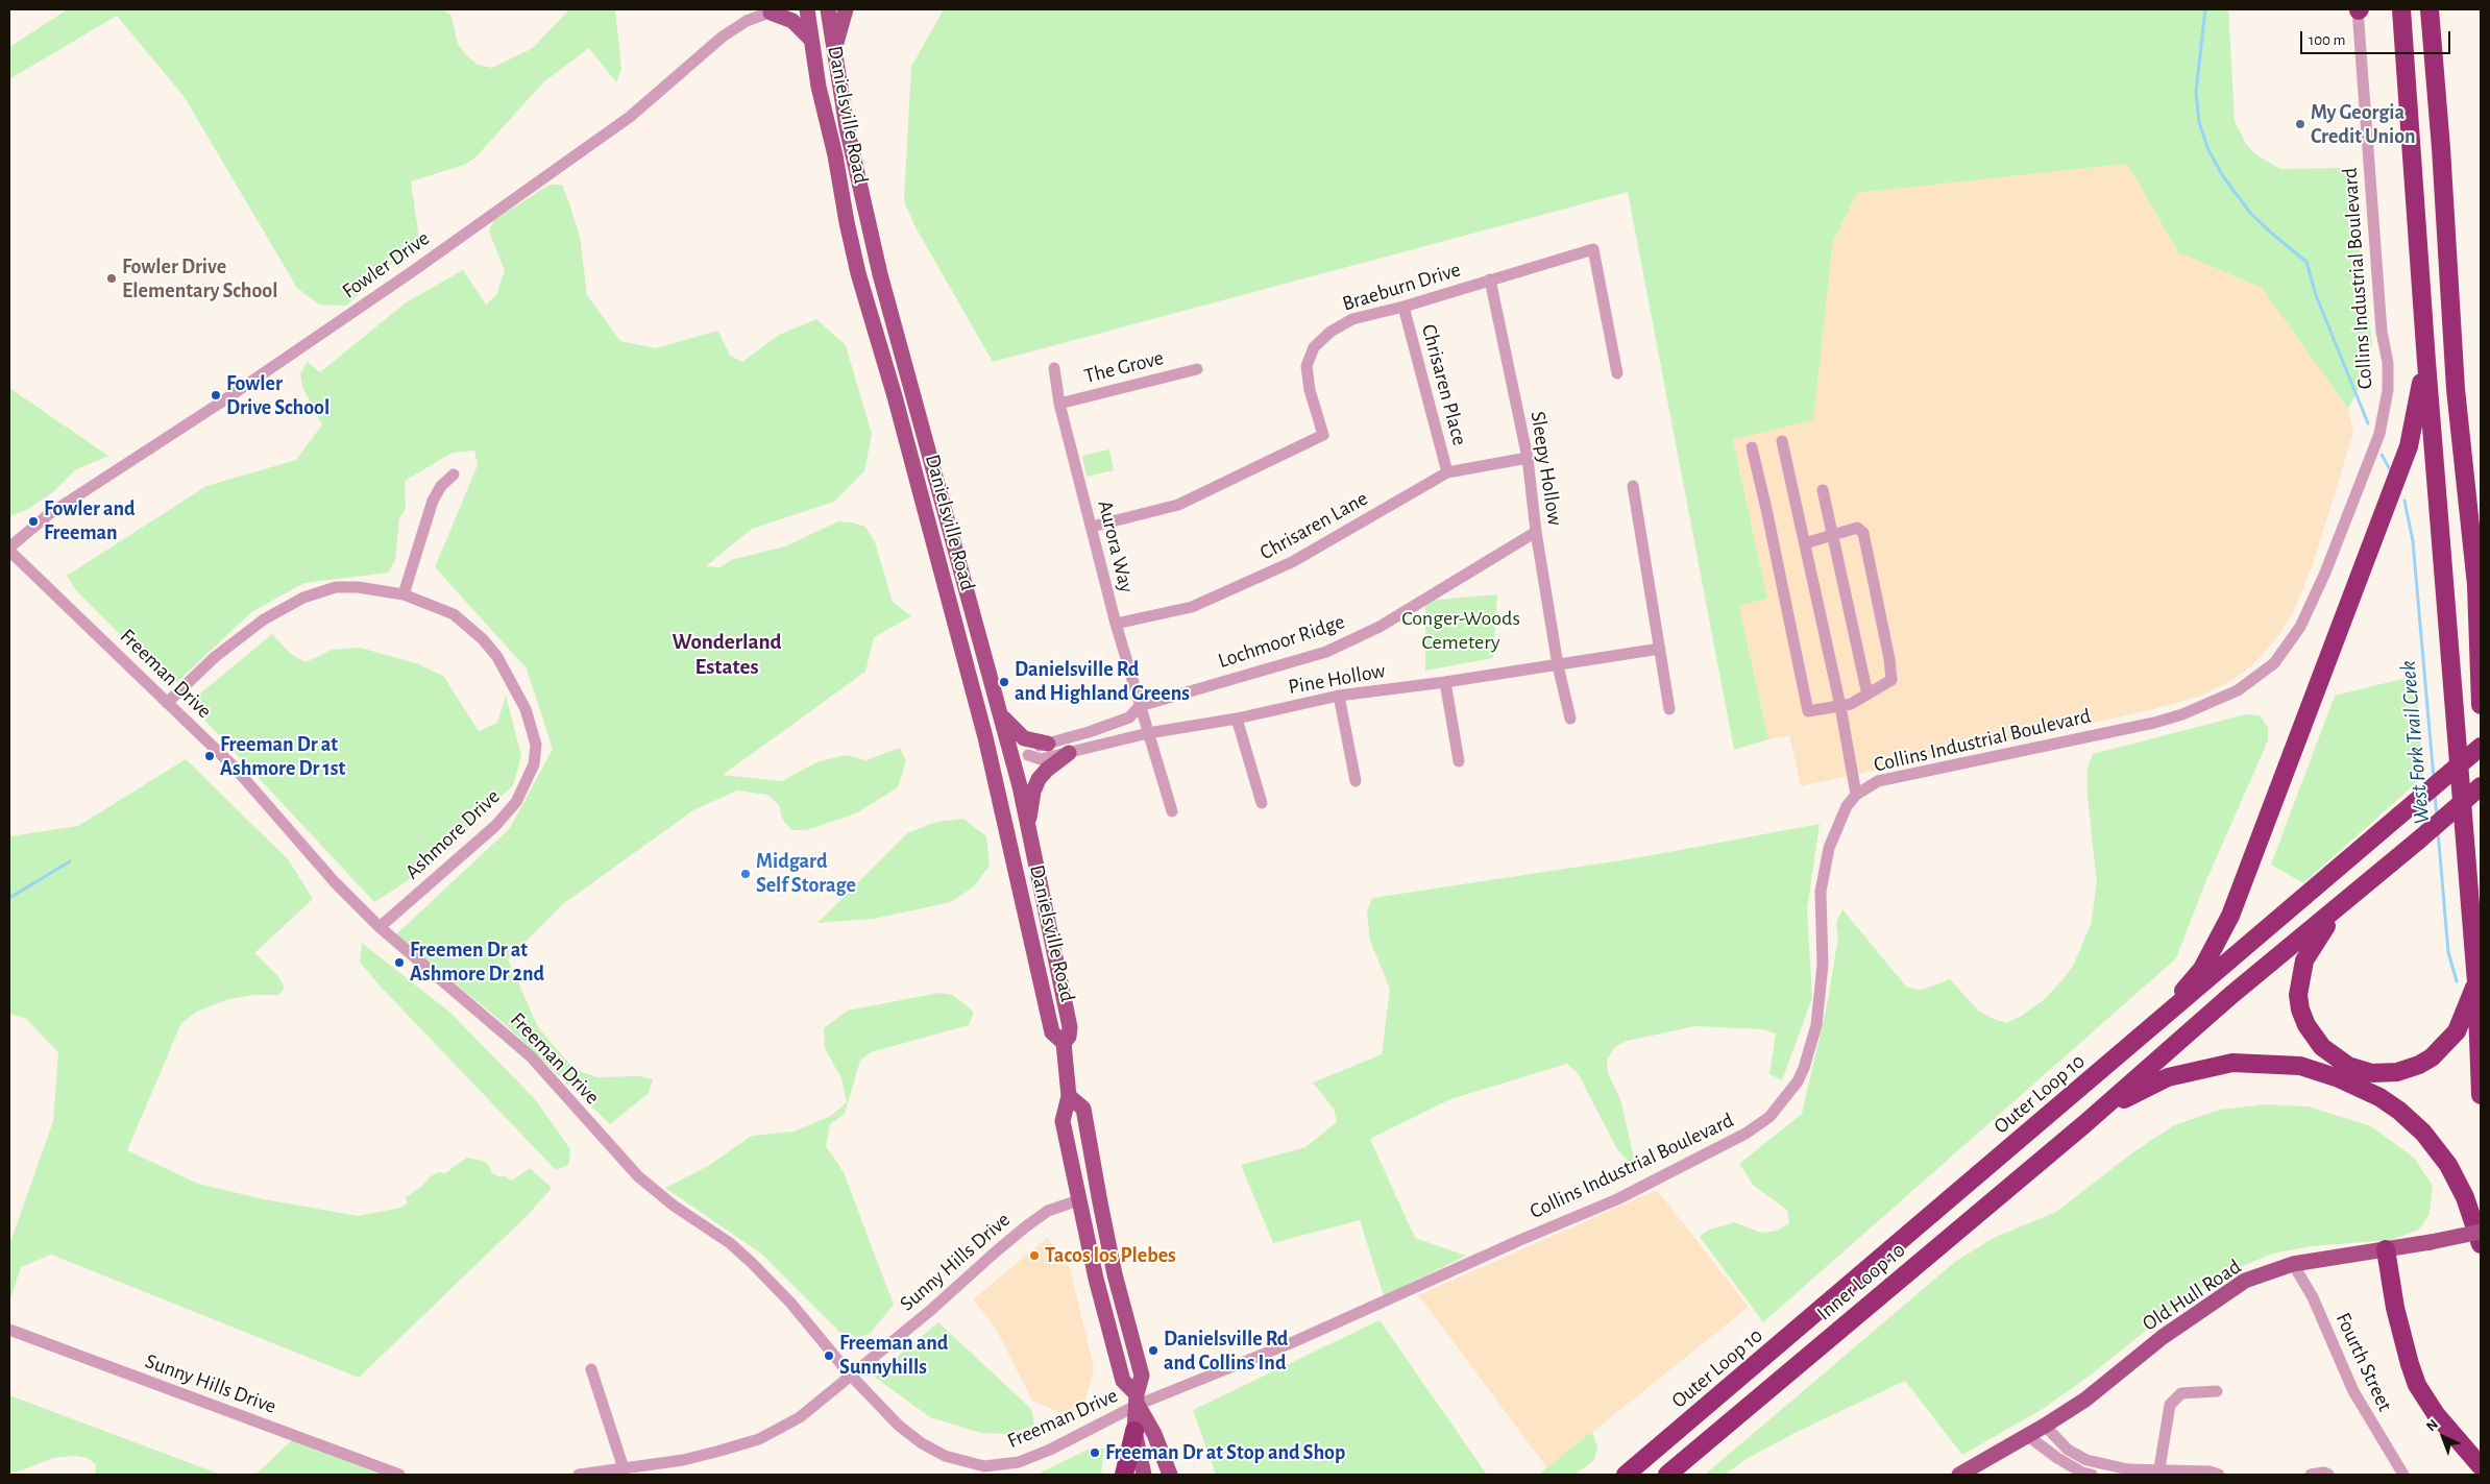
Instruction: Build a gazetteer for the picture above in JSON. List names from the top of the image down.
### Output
{
  "streets": {
    "highway": ["Outer Loop 10", "Inner Loop 10"],
    "main road": ["Danielsville Road", "Old Hull Road"],
    "street": [
      "Fowler Drive",
      "Collins Industrial Boulevard",
      "Braeburn Drive",
      "The Grove",
      "Chrisaren Place",
      "Sleepy Hollow",
      "Chrisaren Lane",
      "Aurora Way",
      "Lochmoor Ridge",
      "Freeman Drive",
      "Pine Hollow",
      "Ashmore Drive",
      "Sunny Hills Drive",
      "Fourth Street"
    ]
  },
  "crossings": [
    ["Danielsville Road", "Collins Industrial Boulevard"],
    ["Danielsville Road", "Freeman Drive"],
    ["Danielsville Road", "Sunny Hills Drive"],
    ["Fowler Drive", "Freeman Drive"],
    ["Collins Industrial Boulevard", "Freeman Drive"],
    ["Braeburn Drive", "Chrisaren Place"],
    ["Braeburn Drive", "Sleepy Hollow"],
    ["Braeburn Drive", "Aurora Way"],
    ["The Grove", "Aurora Way"],
    ["Chrisaren Place", "Chrisaren Lane"],
    ["Sleepy Hollow", "Chrisaren Lane"],
    ["Sleepy Hollow", "Lochmoor Ridge"],
    ["Sleepy Hollow", "Pine Hollow"],
    ["Chrisaren Lane", "Aurora Way"],
    ["Aurora Way", "Lochmoor Ridge"],
    ["Aurora Way", "Pine Hollow"],
    ["Freeman Drive", "Ashmore Drive"],
    ["Freeman Drive", "Sunny Hills Drive"],
    ["Old Hull Road", "Fourth Street"]
  ],
  "districts": ["Wonderland Estates"],
  "water": ["West Fork Trail Creek"],
  "parks": ["Conger-Woods Cemetery"],
  "places": [
    "My Georgia Credit Union",
    "Fowler Drive Elementary School",
    "Fowler Drive School",
    "Fowler and Freeman",
    "Danielsville Rd and Highland Greens",
    "Freeman Dr at Ashmore Dr 1st",
    "Midgard Self Storage",
    "Freemen Dr at Ashmore Dr 2nd",
    "Tacos los Plebes",
    "Danielsville Rd and Collins Ind",
    "Freeman and Sunnyhills",
    "Freeman Dr at Stop and Shop"
  ],
  "scale_bar": "100 m",
  "north": "top left"
}
